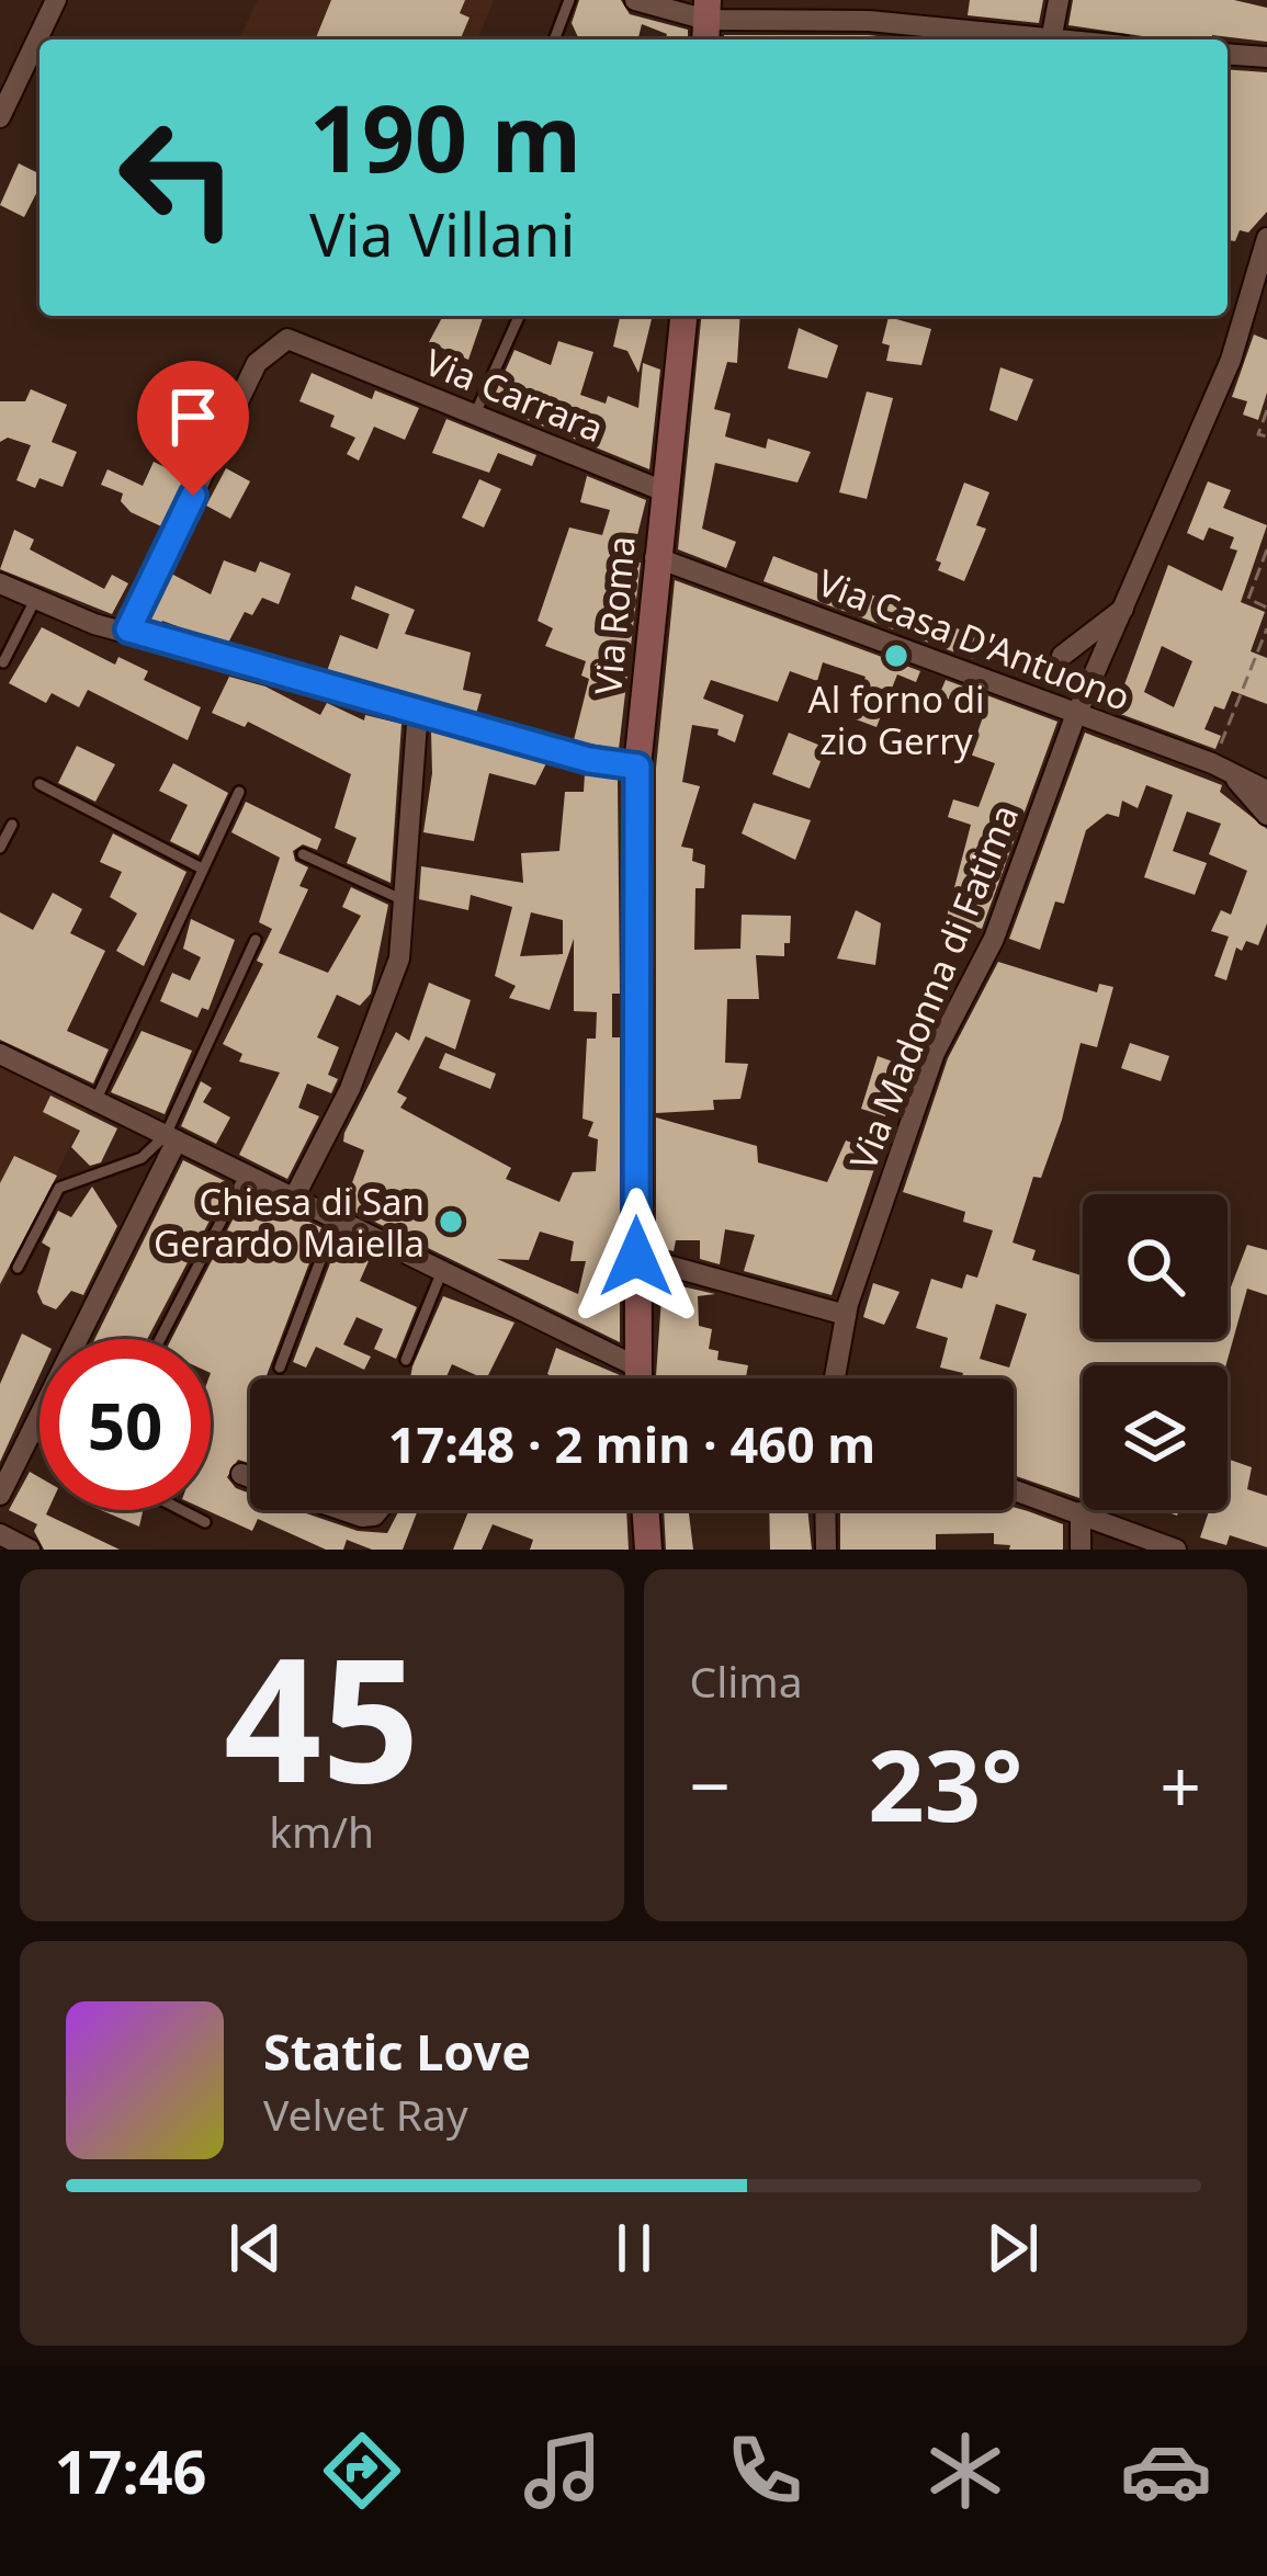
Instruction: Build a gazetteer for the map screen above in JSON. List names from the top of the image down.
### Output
{
  "streets": {
    "main road": ["Via Roma"],
    "street": ["Via Carrara", "Via Casa D'Antuono", "Via Madonna di Fatima"]
  },
  "crossings": [
    ["Via Carrara", "Via Roma"],
    ["Via Roma", "Via Casa D'Antuono"],
    ["Via Casa D'Antuono", "Via Madonna di Fatima"]
  ],
  "places": ["Al forno di zio Gerry", "Chiesa di San Gerardo Maiella"],
  "page": {
    "turn": ["190 m", "Via Villani"],
    "limit": "50",
    "trip": "17:48 · 2 min · 460 m",
    "tile": [
      ["45", "km/h"],
      "Clima"
    ],
    "heat": ["−", "23°", "+"],
    "song": ["Static Love", "Velvet Ray"],
    "tabs": "17:46"
  }
}
